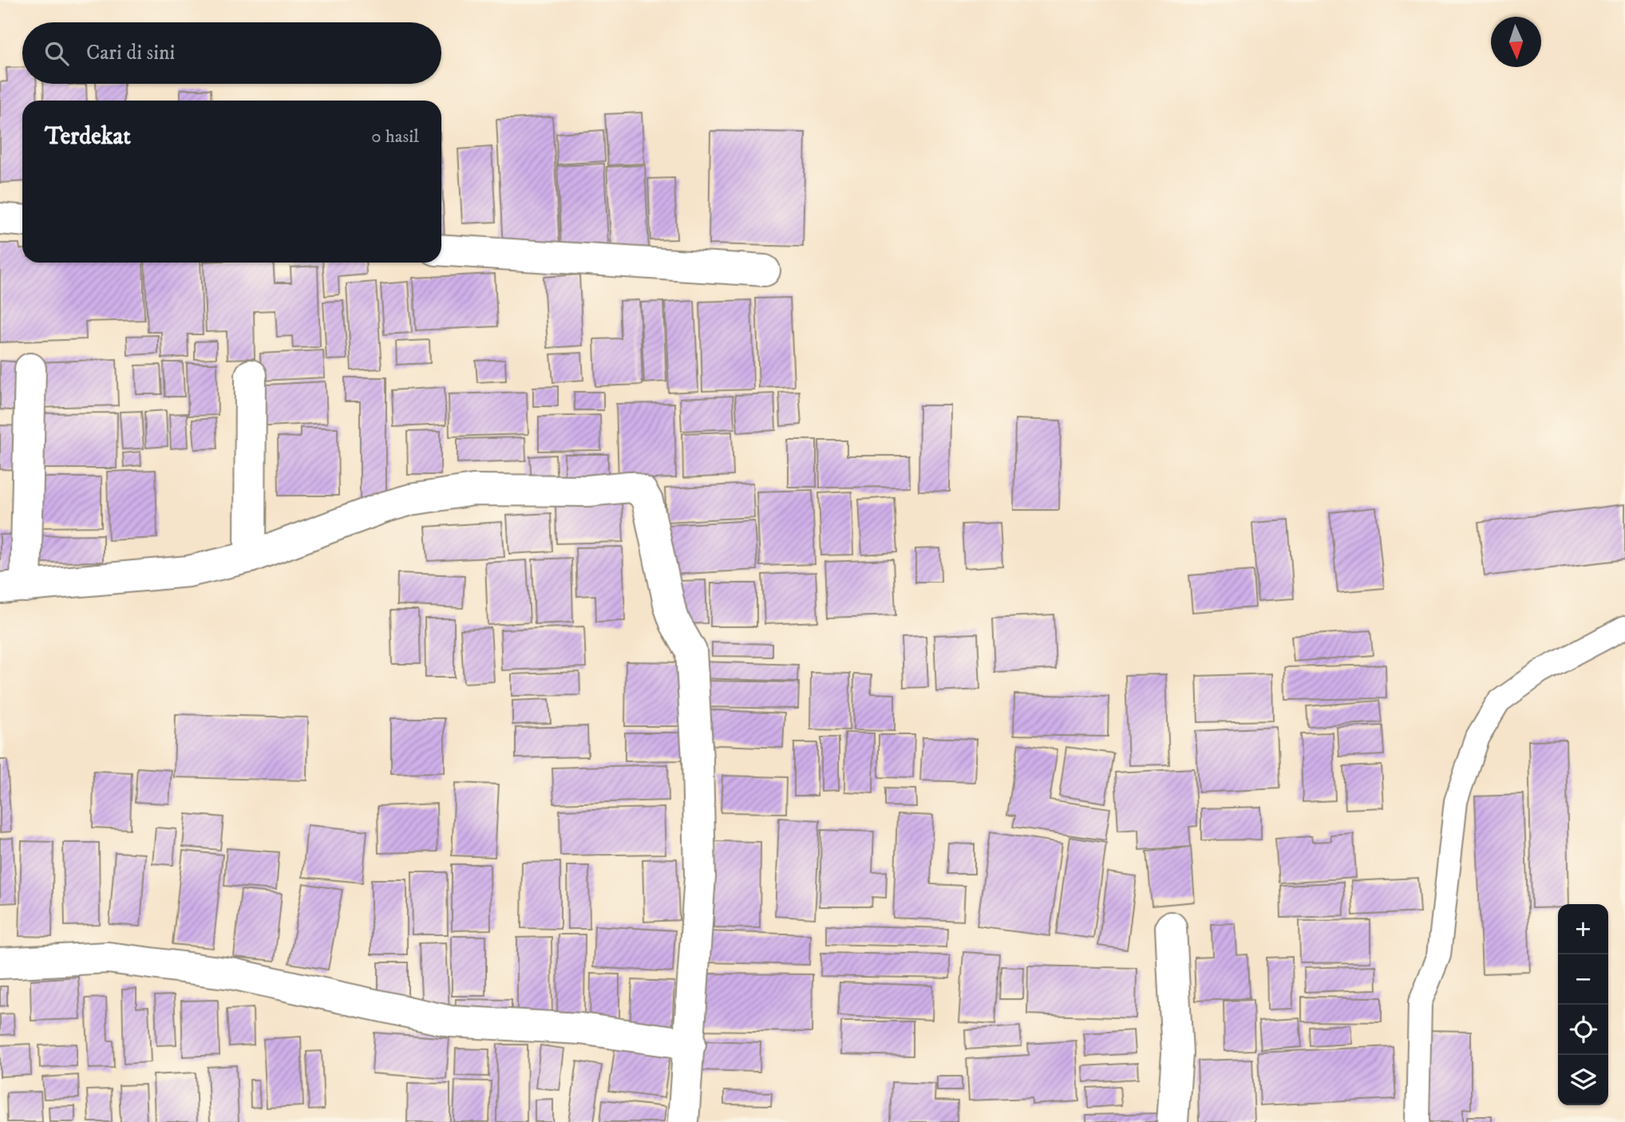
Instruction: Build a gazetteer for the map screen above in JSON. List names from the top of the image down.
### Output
{
  "north": "bottom",
  "page": {
    "search": "Cari di sini",
    "heading": ["Terdekat", "0 hasil"],
    "map_buttons": ["+", "−"]
  }
}
